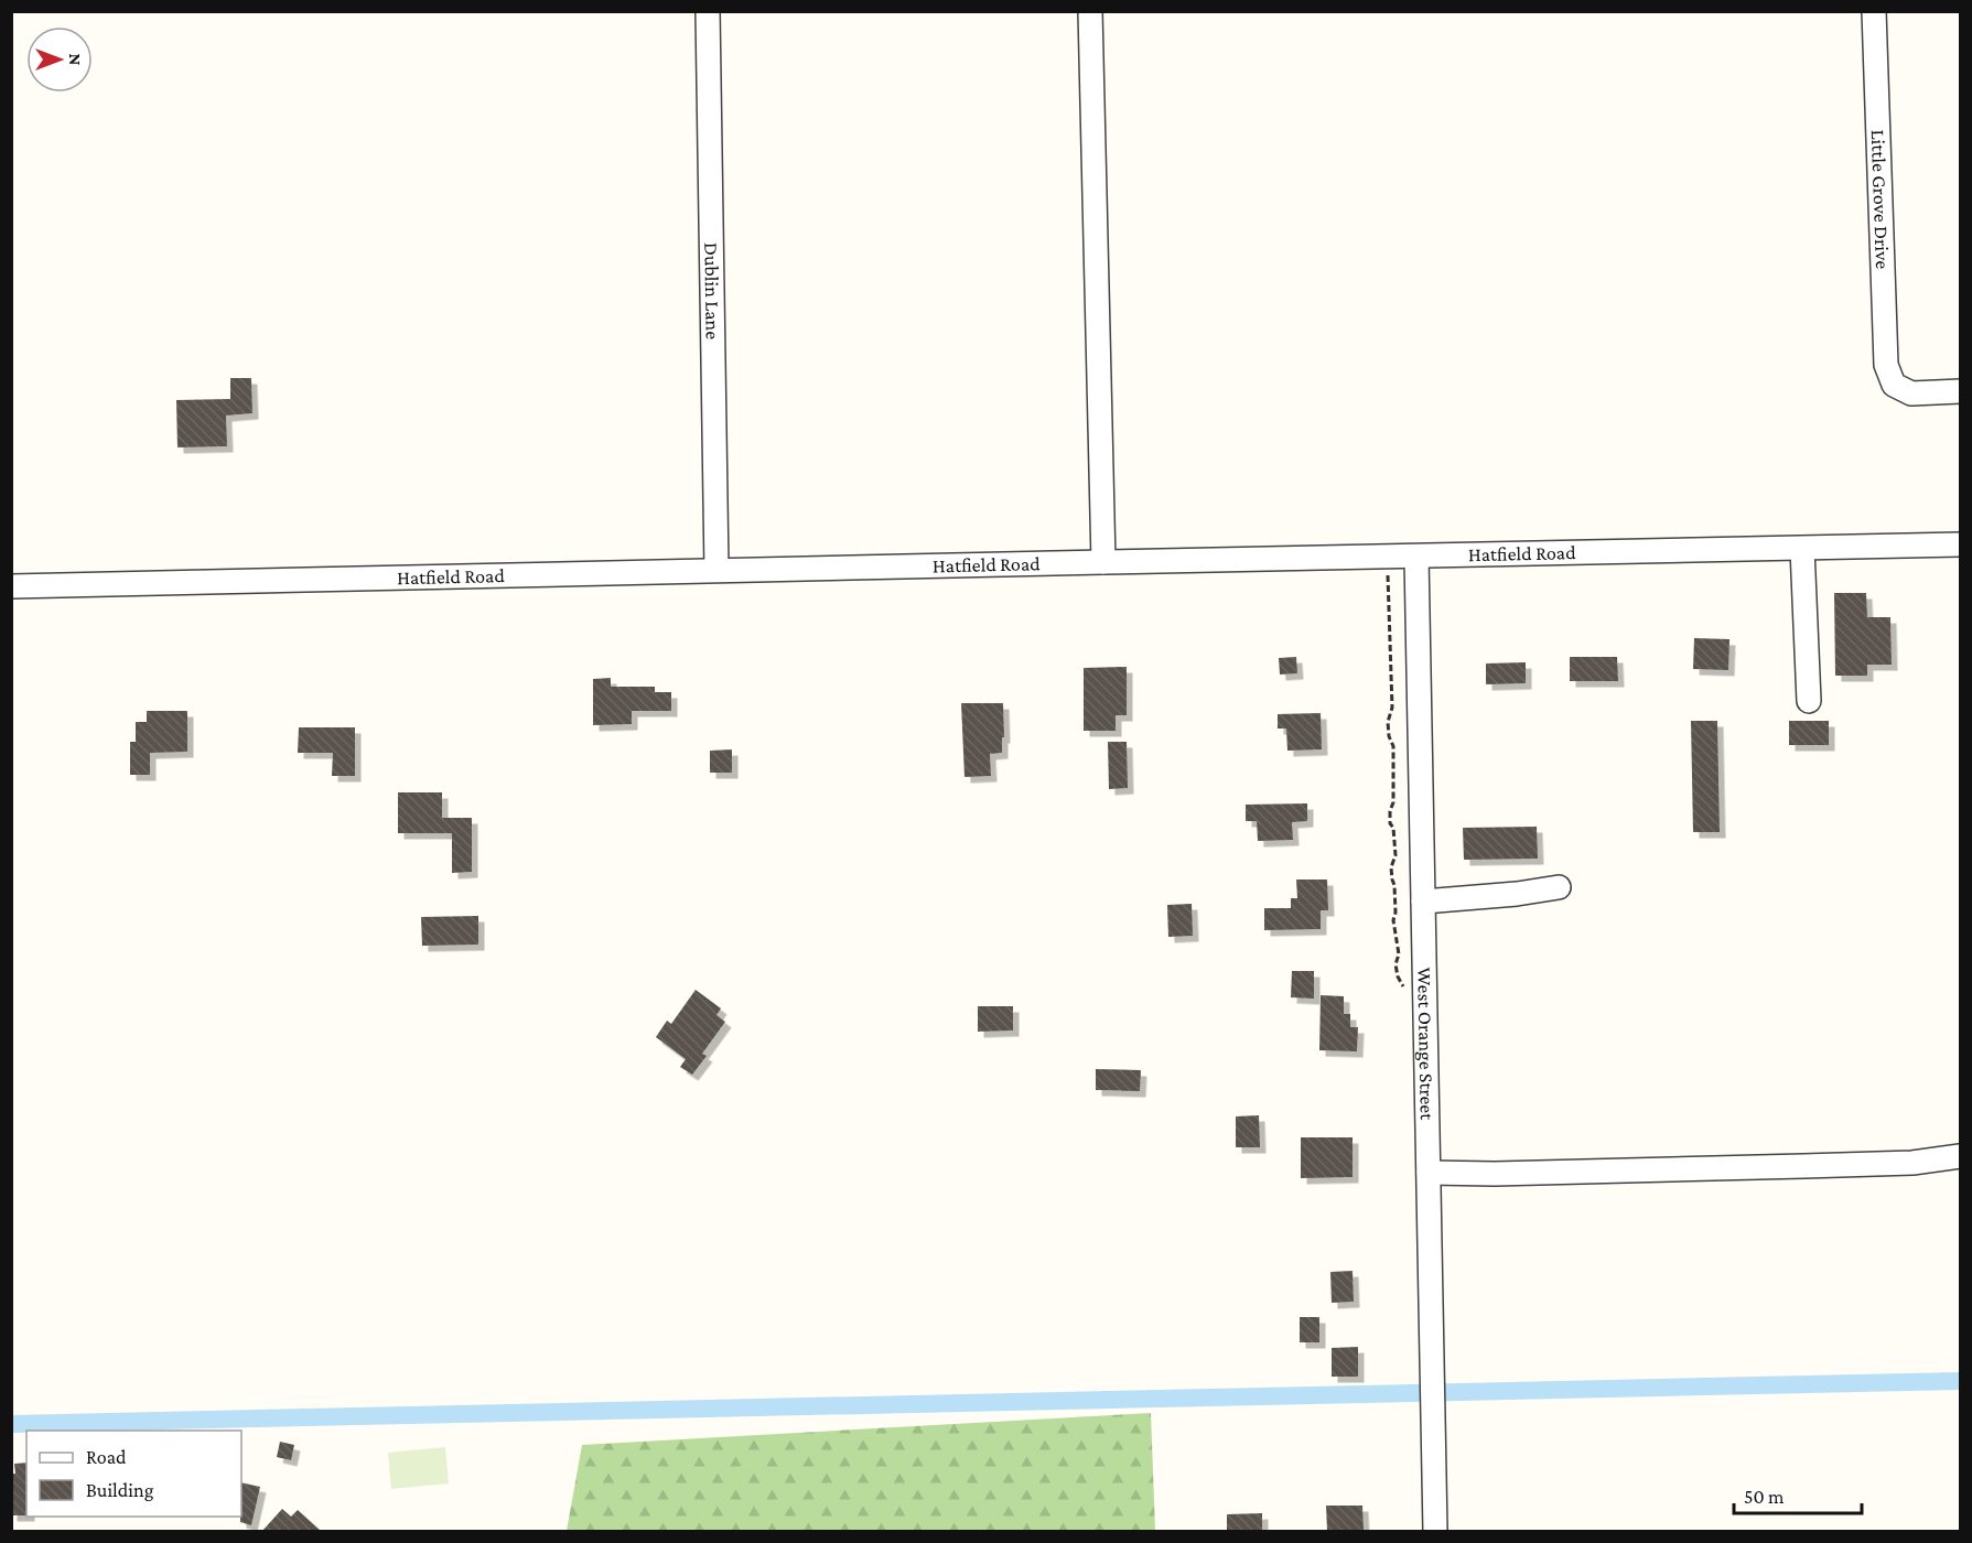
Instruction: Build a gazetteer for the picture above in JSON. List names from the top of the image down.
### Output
{
  "streets": {
    "street": [
      "Little Grove Drive",
      "Dublin Lane",
      "Hatfield Road",
      "West Orange Street"
    ]
  },
  "crossings": [
    ["Dublin Lane", "Hatfield Road"],
    ["Hatfield Road", "West Orange Street"]
  ],
  "legend": ["Road", "Building"],
  "scale_bar": "50 m",
  "north": "right"
}
